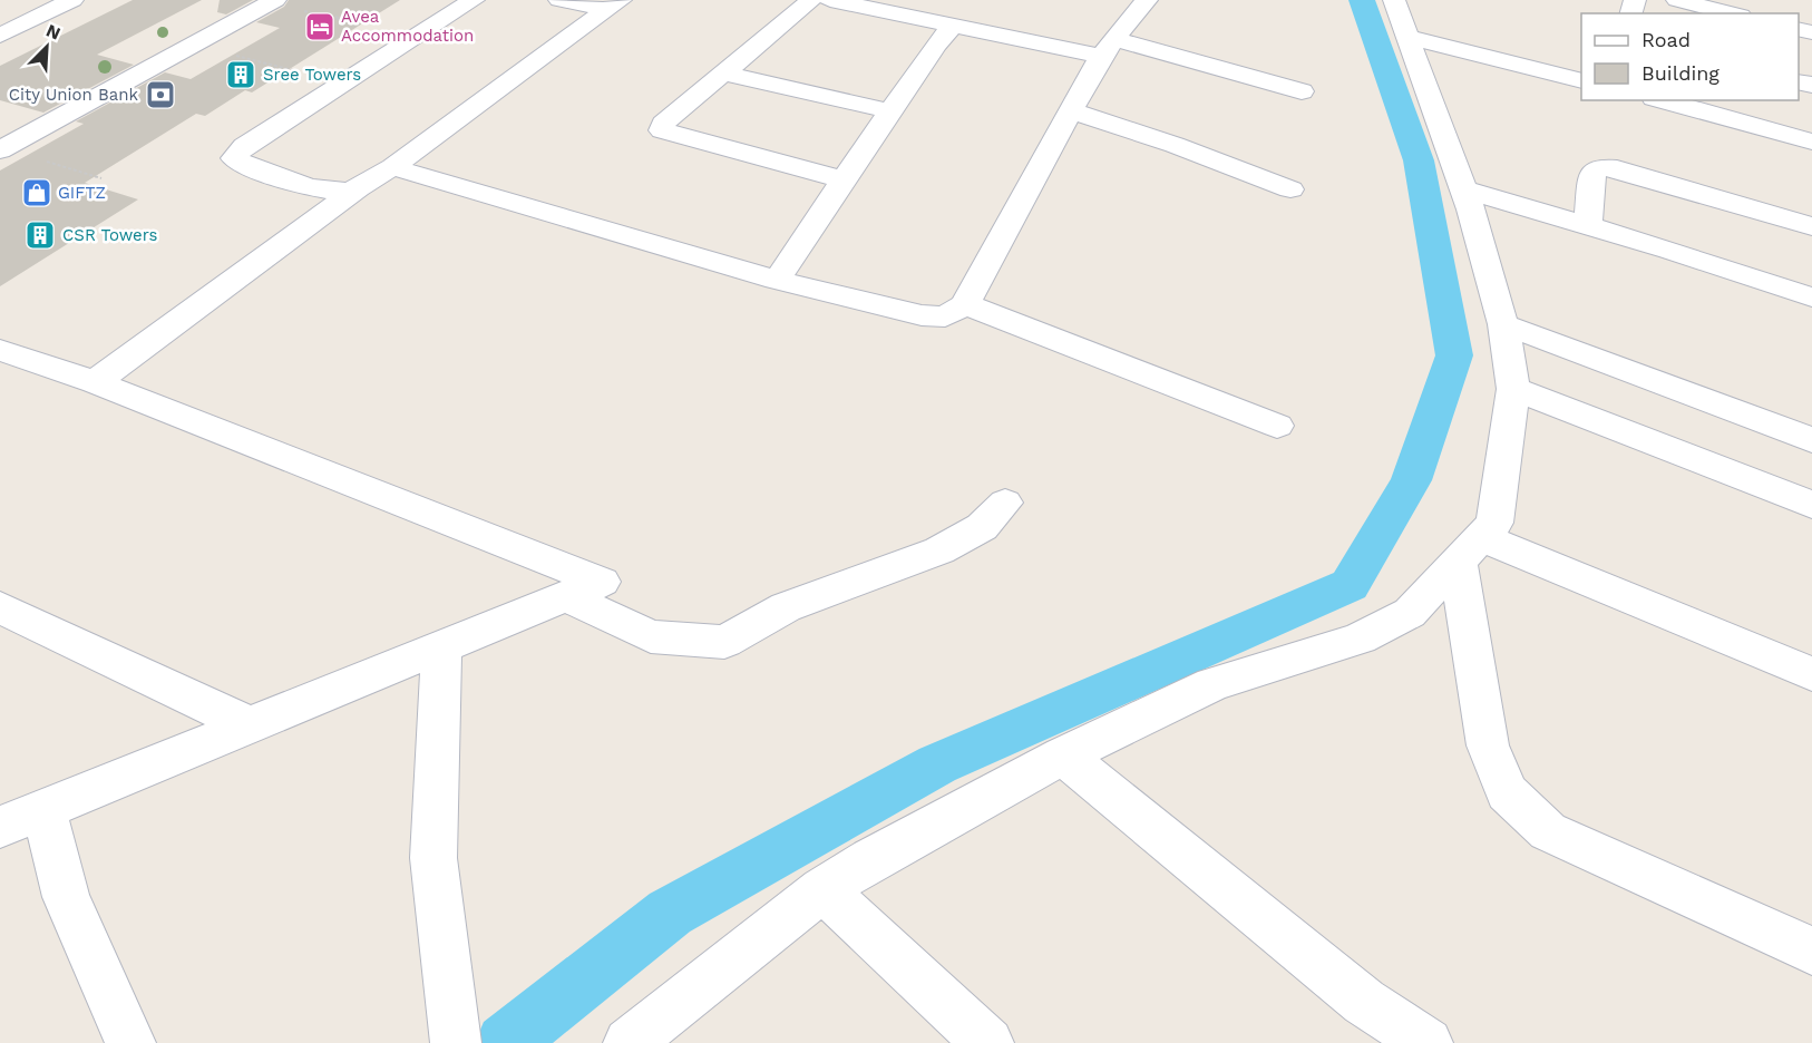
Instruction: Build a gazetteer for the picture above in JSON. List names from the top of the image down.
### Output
{
  "places": {
    "hotel": ["Avea Accommodation"],
    "building": ["Sree Towers", "CSR Towers"],
    "bank": ["City Union Bank"],
    "shop": ["GIFTZ"]
  },
  "legend": ["Road", "Building"],
  "north": "top right"
}
